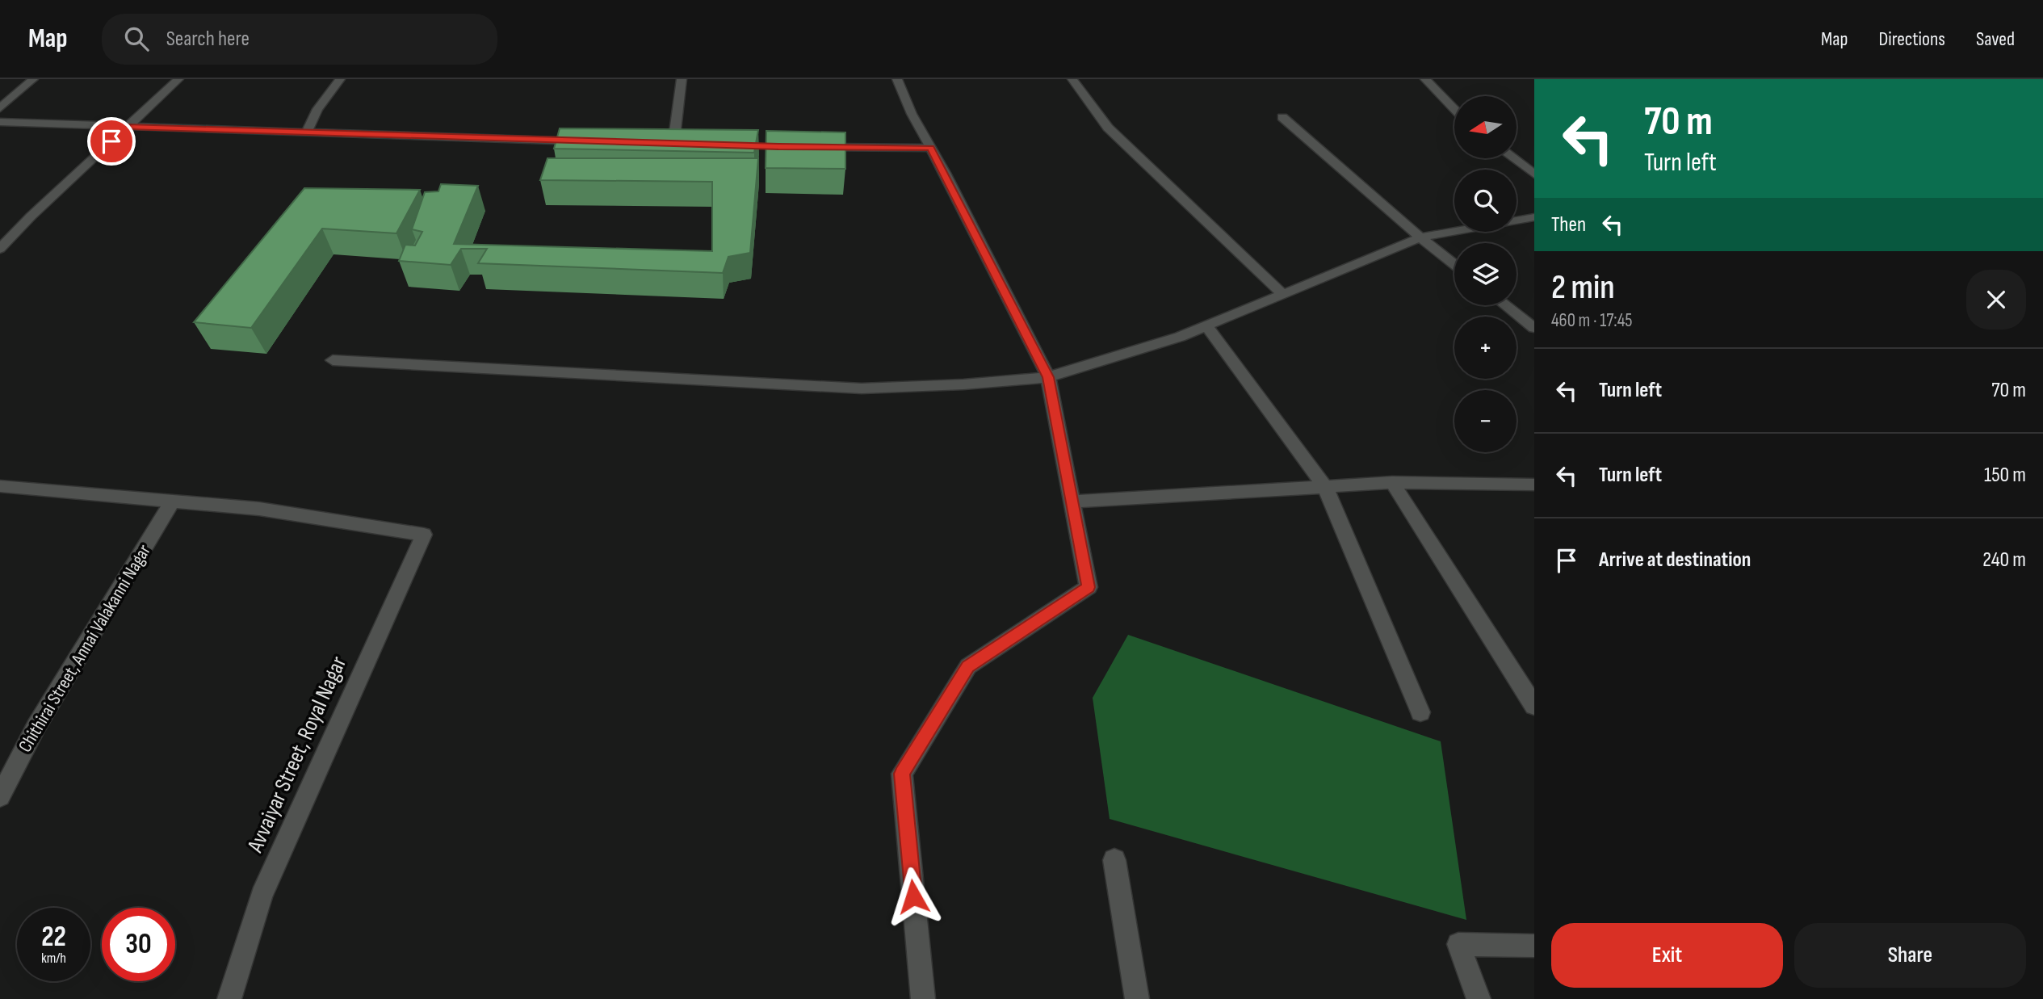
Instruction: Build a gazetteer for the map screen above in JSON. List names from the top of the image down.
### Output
{
  "streets": {
    "street": ["Chithirai Street, Annai Valakanni Nagar", "Avvaiyar Street, Royal Nagar"]
  },
  "crossings": [
    ["Chithirai Street, Annai Valakanni Nagar", "Avvaiyar Street, Royal Nagar"]
  ],
  "north": "left",
  "page": {
    "header": "Map",
    "search": "Search here",
    "nav": ["Map", "Directions", "Saved"],
    "turn": ["70 m", "Turn left"],
    "map_buttons": ["+", "−"],
    "then": "Then",
    "heading": ["2 min", "460 m · 17:45"],
    "list": [
      {
        "name": "Turn left",
        "value": "70 m"
      },
      {
        "name": "Turn left",
        "value": "150 m"
      },
      {
        "name": "Arrive at destination",
        "value": "240 m"
      }
    ],
    "speed": "22 km/h",
    "limit": "30",
    "buttons": ["Exit", "Share"]
  }
}
